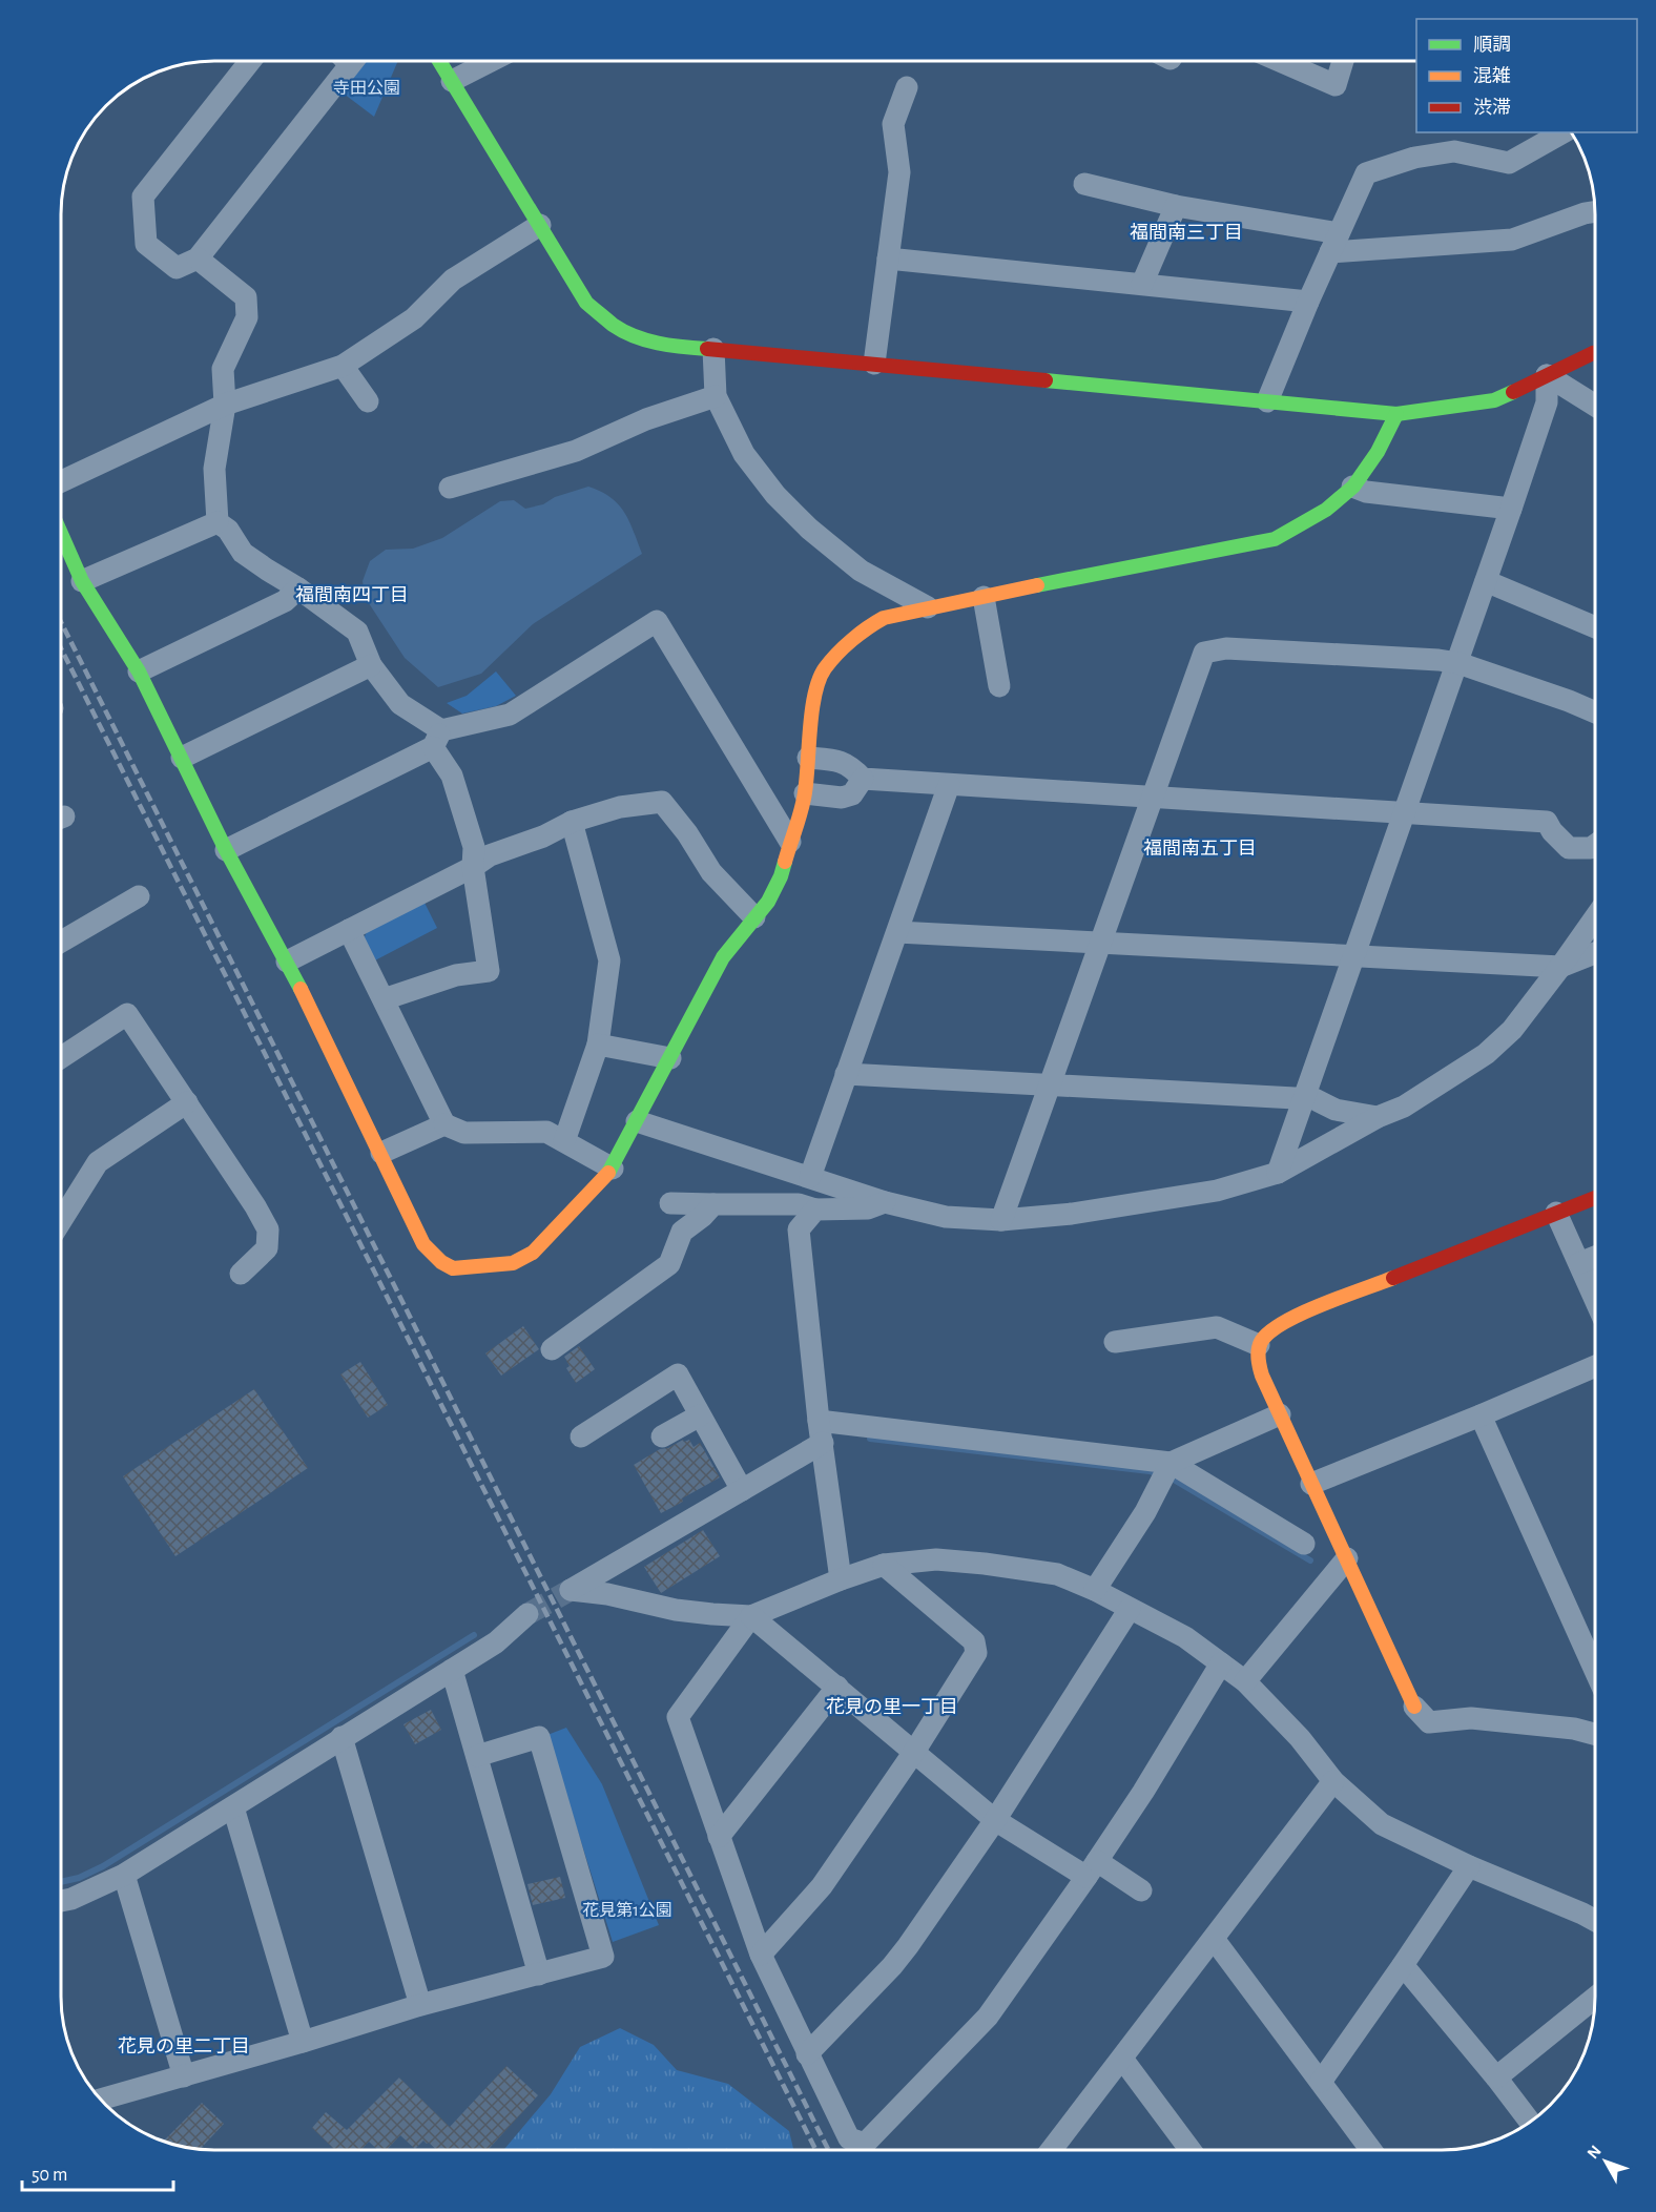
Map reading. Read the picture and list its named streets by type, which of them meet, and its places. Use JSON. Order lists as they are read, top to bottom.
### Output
{
  "districts": [
    "福間南三丁目",
    "福間南四丁目",
    "福間南五丁目",
    "花見の里一丁目",
    "花見の里二丁目"
  ],
  "parks": ["寺田公園", "花見第1公園"],
  "legend": ["順調", "混雑", "渋滞"],
  "scale_bar": "50 m",
  "north": "top left"
}
